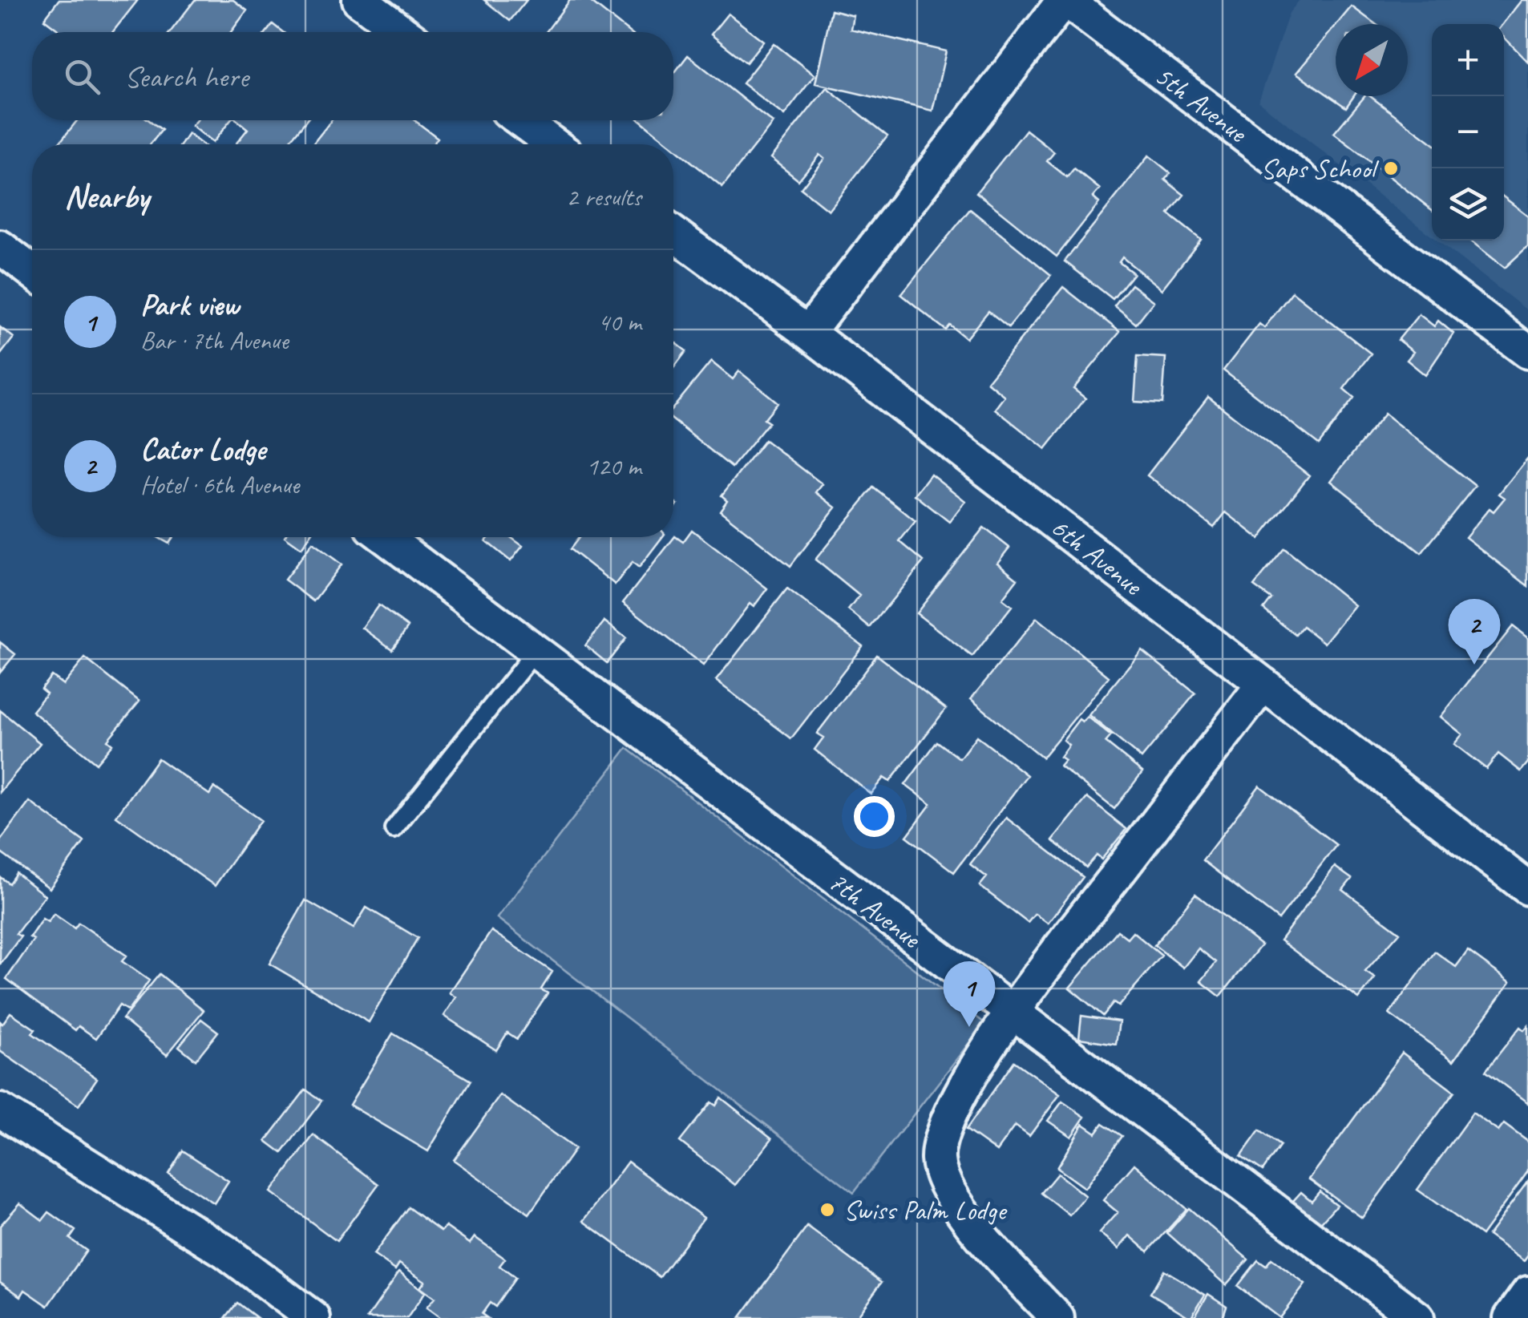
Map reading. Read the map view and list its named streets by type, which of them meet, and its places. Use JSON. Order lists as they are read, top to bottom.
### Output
{
  "streets": {
    "street": ["5th Avenue", "6th Avenue", "7th Avenue"]
  },
  "places": ["Saps School", "Swiss Palm Lodge"],
  "north": "bottom left",
  "page": {
    "map_buttons": ["+", "−"],
    "search": "Search here",
    "heading": ["Nearby", "2 results"],
    "list": [
      {
        "mark": "1",
        "name": "Park view",
        "note": "Bar · 7th Avenue",
        "value": "40 m"
      },
      {
        "mark": "2",
        "name": "Cator Lodge",
        "note": "Hotel · 6th Avenue",
        "value": "120 m"
      }
    ],
    "pins": ["2", "1"]
  }
}
